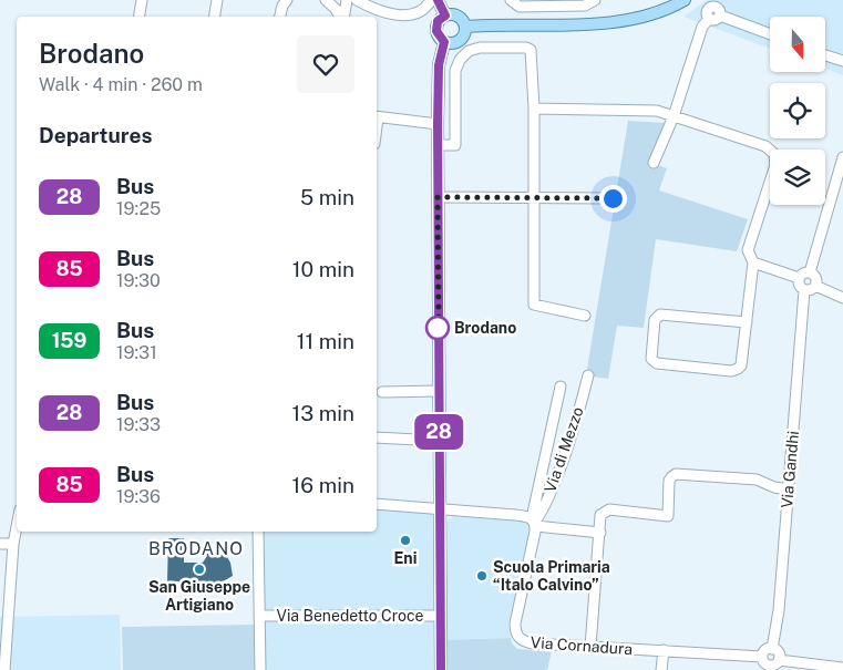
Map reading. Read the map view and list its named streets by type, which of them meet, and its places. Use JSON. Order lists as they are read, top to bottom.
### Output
{
  "streets": {
    "street": [
      "Via di Mezzo",
      "Via Gandhi",
      "Via Benedetto Croce",
      "Via Cornadura"
    ]
  },
  "crossings": [
    ["Via di Mezzo", "Via Cornadura"],
    ["Via Gandhi", "Via Cornadura"]
  ],
  "districts": ["BRODANO"],
  "places": [
    "Brodano",
    "Eni",
    "San Giuseppe Artigiano",
    "Scuola Primaria “Italo Calvino”"
  ],
  "lines": ["bus line 28"],
  "north": "bottom",
  "page": {
    "on_map": "28",
    "heading": [
      ["Brodano", "Walk · 4 min · 260 m"],
      "Departures"
    ],
    "list": [
      {
        "mark": "28",
        "name": "Bus",
        "note": "19:25",
        "value": "5 min"
      },
      {
        "mark": "85",
        "name": "Bus",
        "note": "19:30",
        "value": "10 min"
      },
      {
        "mark": "159",
        "name": "Bus",
        "note": "19:31",
        "value": "11 min"
      },
      {
        "mark": "28",
        "name": "Bus",
        "note": "19:33",
        "value": "13 min"
      },
      {
        "mark": "85",
        "name": "Bus",
        "note": "19:36",
        "value": "16 min"
      }
    ]
  }
}
